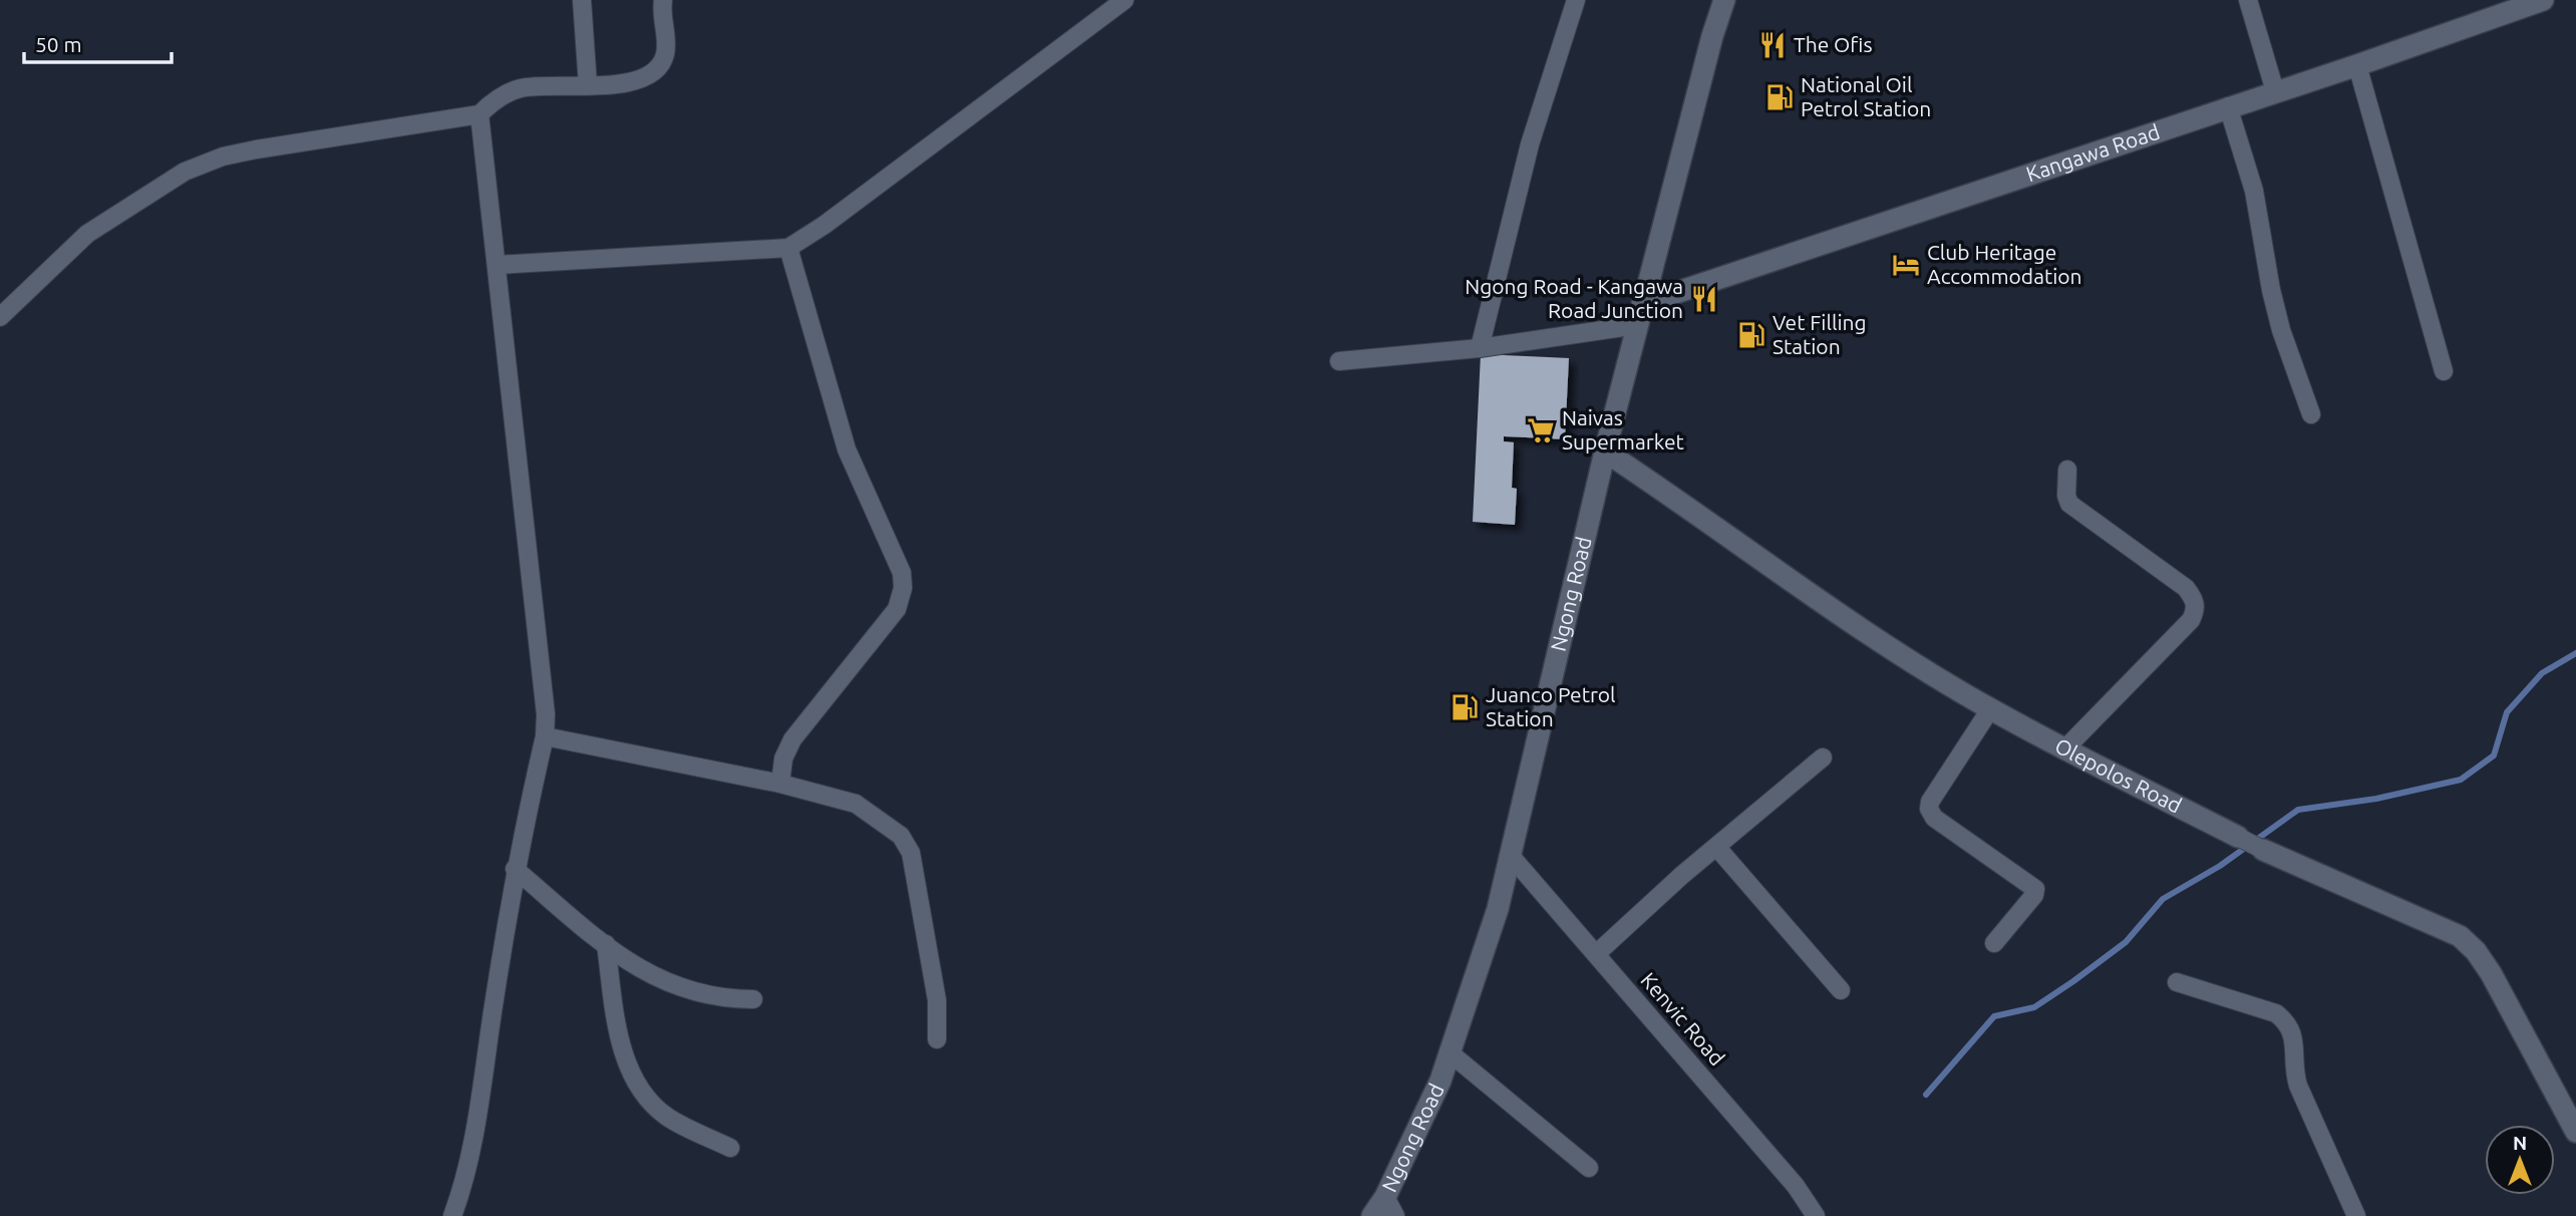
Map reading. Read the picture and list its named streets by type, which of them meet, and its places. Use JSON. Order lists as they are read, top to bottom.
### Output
{
  "streets": {
    "street": [
      "Kangawa Road",
      "Ngong Road",
      "Olepolos Road",
      "Kenvic Road"
    ]
  },
  "crossings": [
    ["Kangawa Road", "Ngong Road"],
    ["Ngong Road", "Olepolos Road"],
    ["Ngong Road", "Kenvic Road"]
  ],
  "places": {
    "restaurant": ["The Ofis", "Ngong Road - Kangawa Road Junction"],
    "fuel station": ["National Oil Petrol Station", "Vet Filling Station", "Juanco Petrol Station"],
    "hotel": ["Club Heritage Accommodation"],
    "supermarket": ["Naivas Supermarket"]
  },
  "scale_bar": "50 m",
  "north": "top"
}
